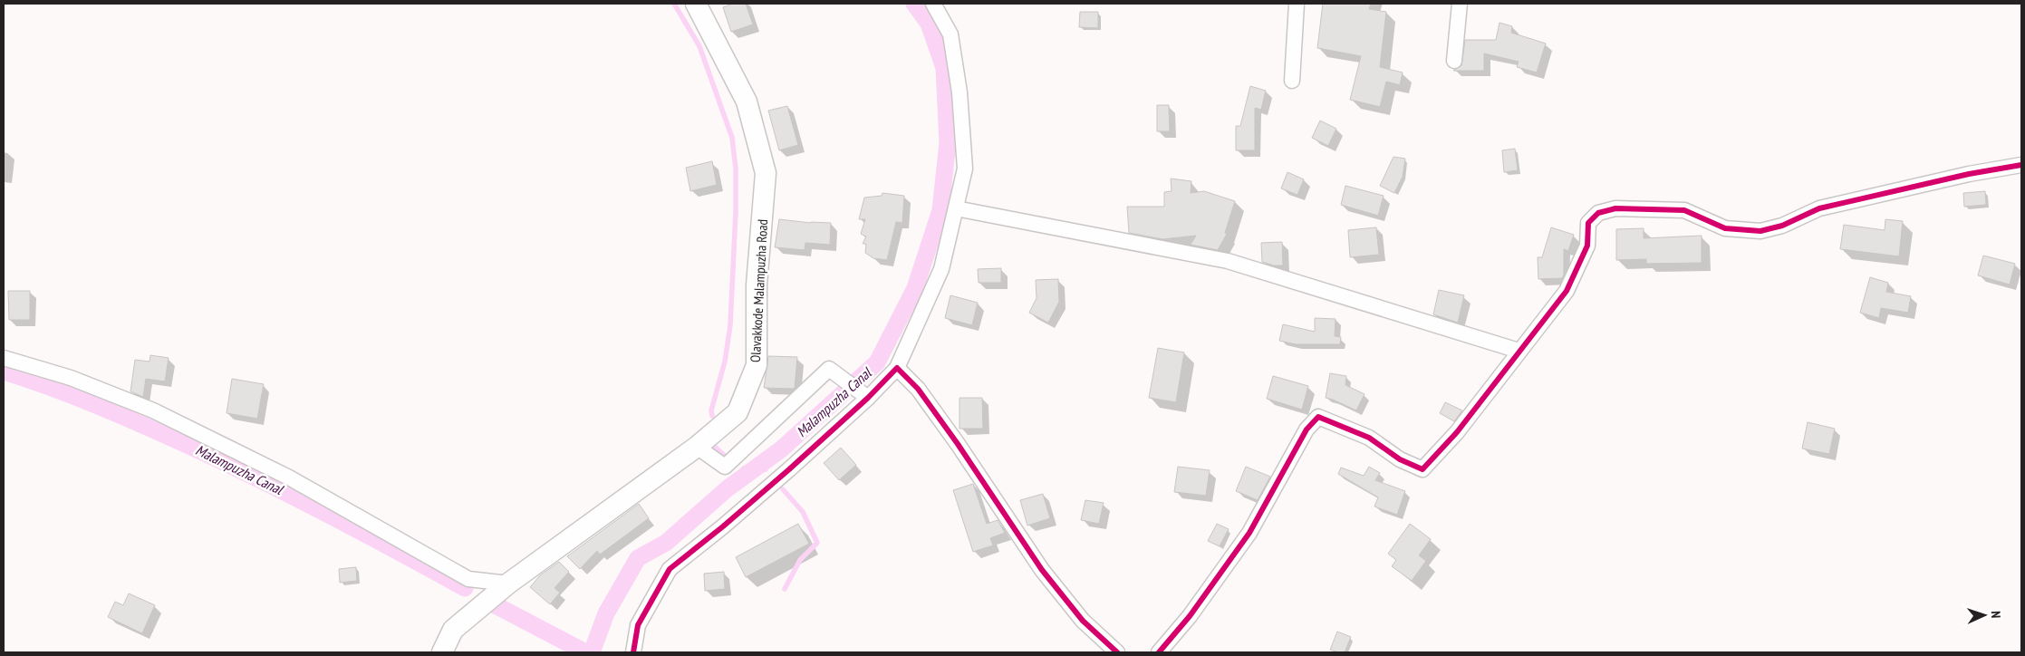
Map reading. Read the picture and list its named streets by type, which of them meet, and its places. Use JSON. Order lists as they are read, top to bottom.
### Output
{
  "streets": {
    "main road": ["Olavakkode Malampuzha Road"]
  },
  "water": ["Malampuzha Canal"],
  "north": "right"
}
